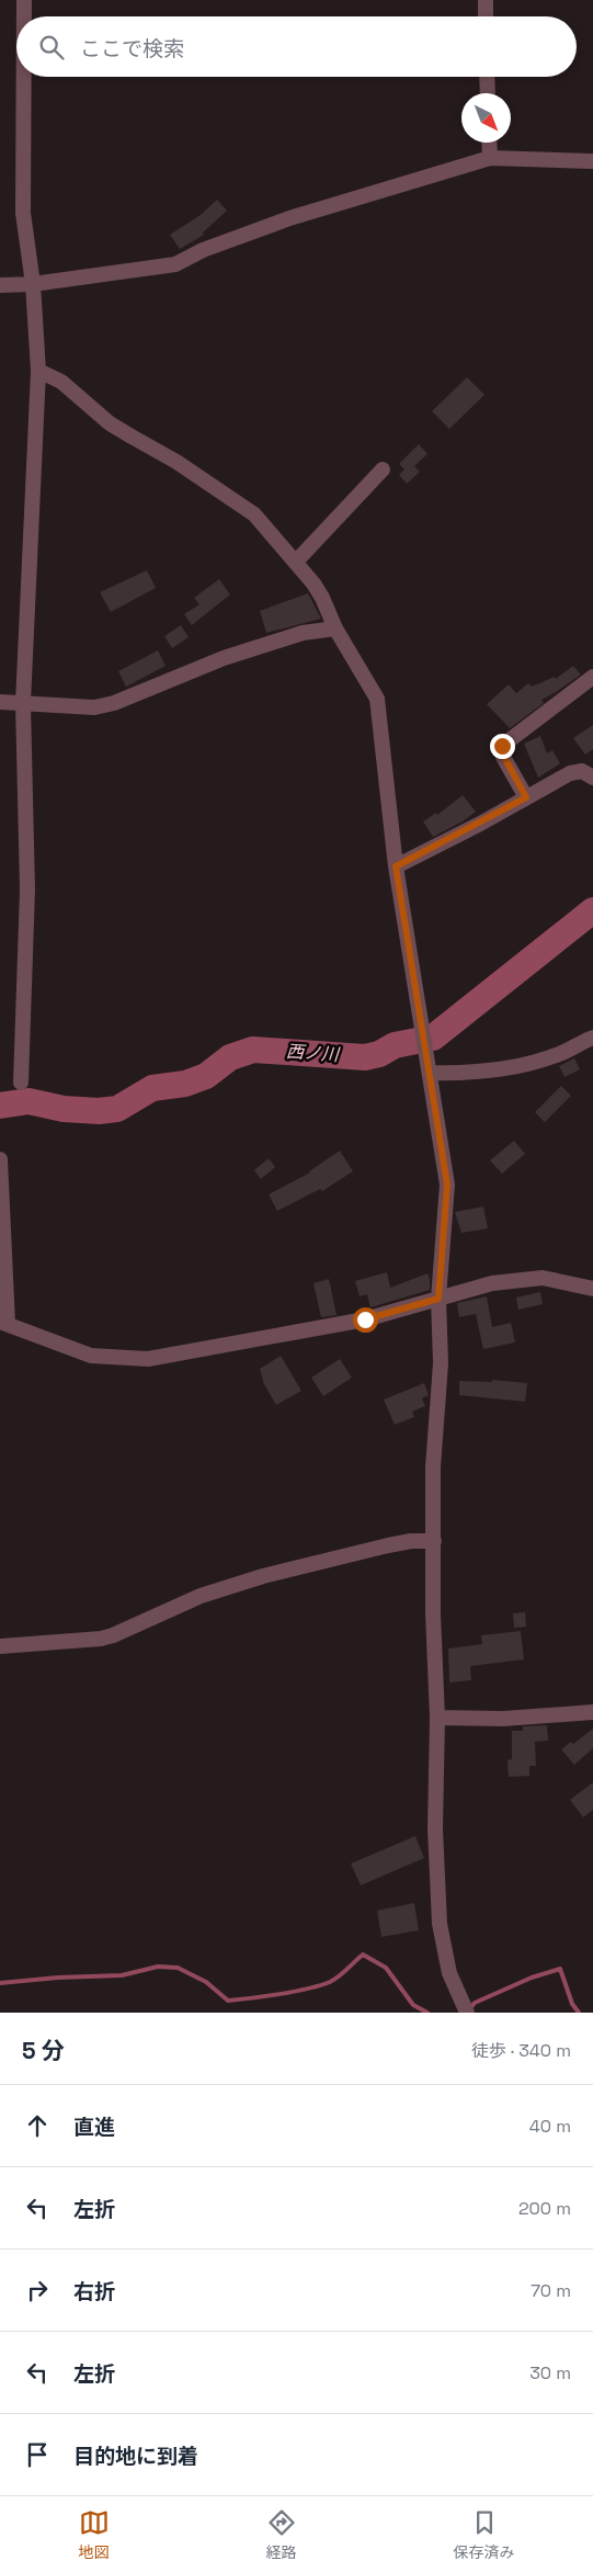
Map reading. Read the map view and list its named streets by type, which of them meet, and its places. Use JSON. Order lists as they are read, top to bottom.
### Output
{
  "water": ["西ノ川"],
  "north": "bottom right",
  "page": {
    "search": "ここで検索",
    "heading": ["5 分", "徒歩 · 340 m"],
    "list": [
      ["直進", "40 m"],
      ["左折", "200 m"],
      ["右折", "70 m"],
      ["左折", "30 m"],
      "目的地に到着"
    ],
    "nav": ["地図", "経路", "保存済み"]
  }
}
